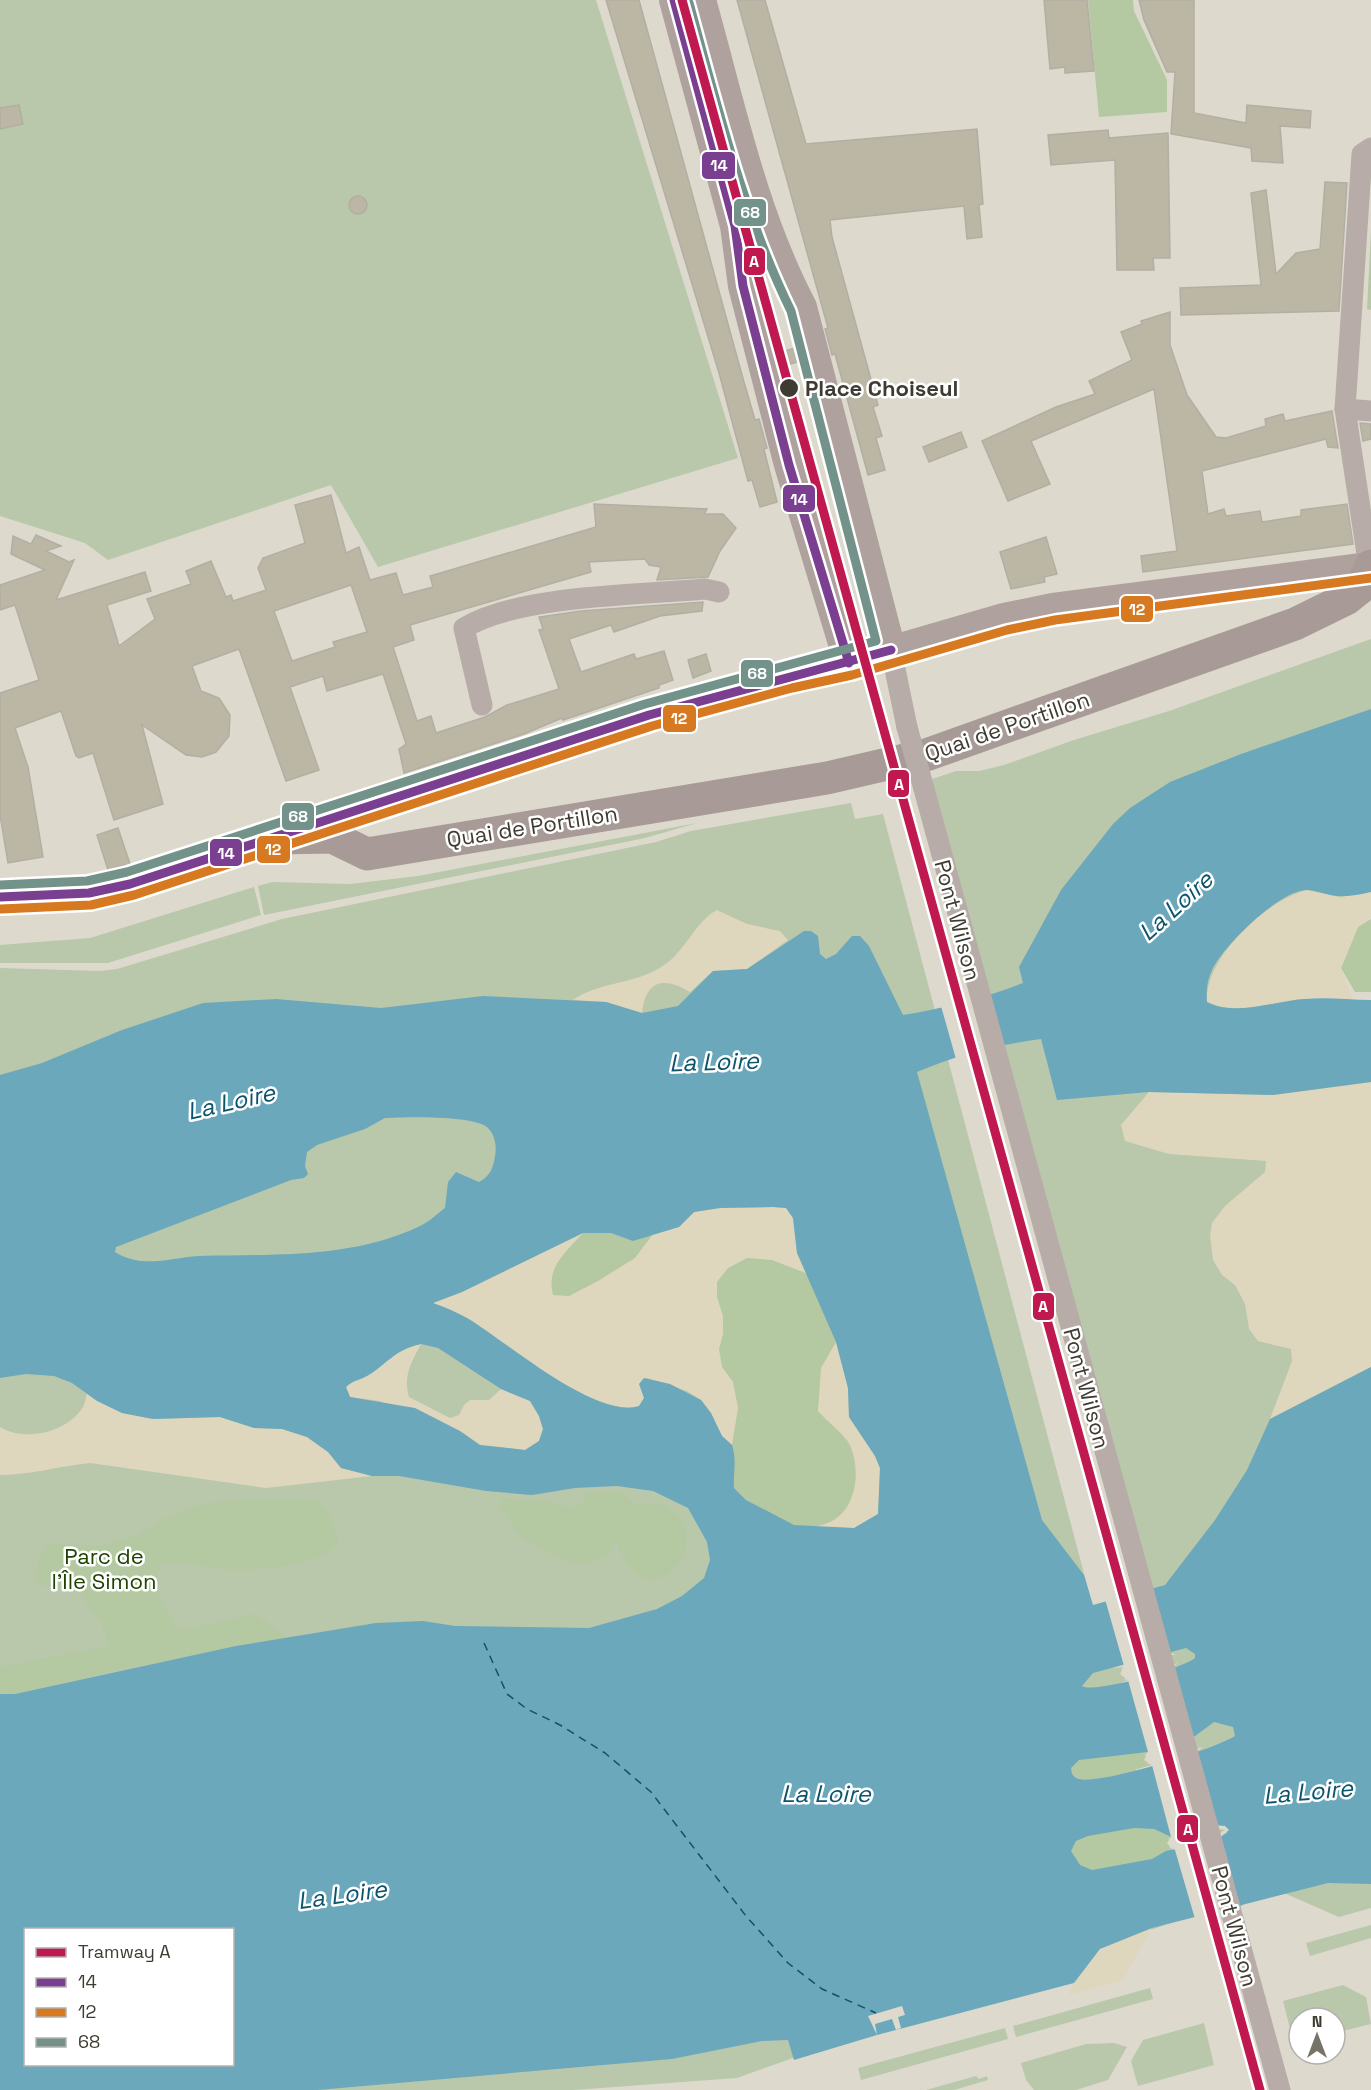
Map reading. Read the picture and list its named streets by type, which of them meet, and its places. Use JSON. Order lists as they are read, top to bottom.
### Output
{
  "streets": {
    "main road": ["Quai de Portillon"],
    "street": ["Pont Wilson"]
  },
  "crossings": [
    ["Quai de Portillon", "Pont Wilson"]
  ],
  "water": ["La Loire"],
  "parks": ["Parc de l'Île Simon"],
  "places": ["Place Choiseul"],
  "lines": [
    "tram line A",
    "transit line 14",
    "transit line 68",
    "transit line 12"
  ],
  "legend": [
    "Tramway A",
    "14",
    "12",
    "68"
  ],
  "north": "top"
}
